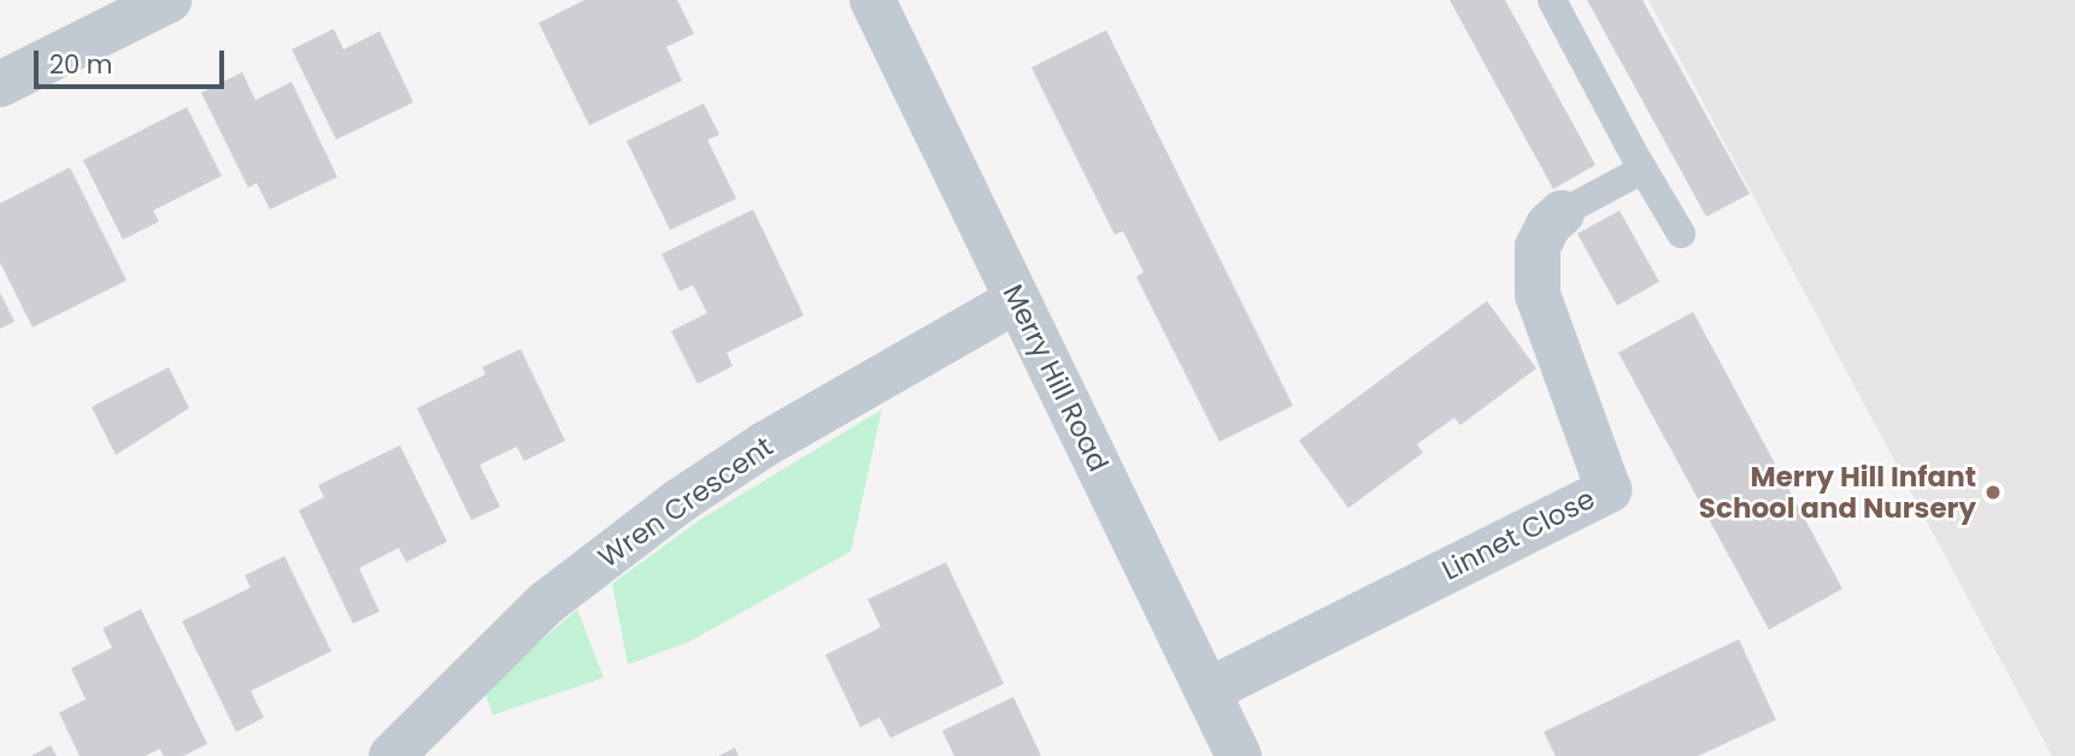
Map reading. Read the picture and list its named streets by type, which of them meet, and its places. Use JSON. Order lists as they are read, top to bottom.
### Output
{
  "streets": {
    "street": ["Merry Hill Road", "Wren Crescent", "Linnet Close"]
  },
  "crossings": [
    ["Merry Hill Road", "Wren Crescent"],
    ["Merry Hill Road", "Linnet Close"]
  ],
  "places": ["Merry Hill Infant School and Nursery"],
  "scale_bar": "20 m"
}
